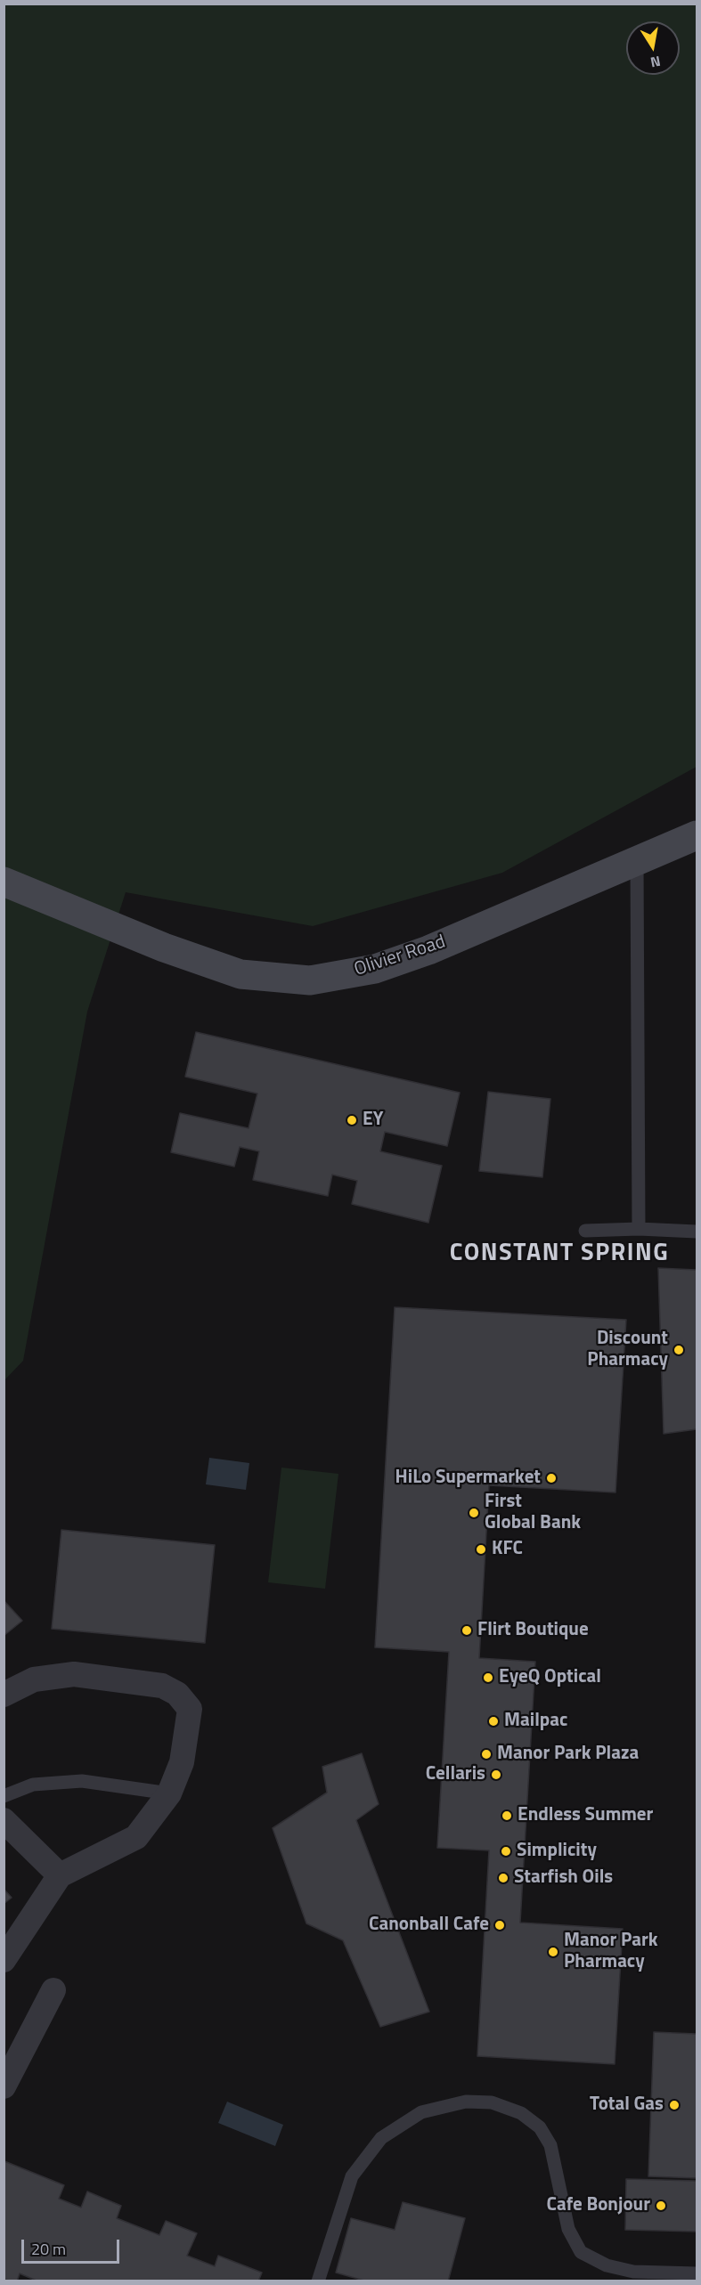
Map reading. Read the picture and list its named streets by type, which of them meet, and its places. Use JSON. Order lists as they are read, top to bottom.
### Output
{
  "streets": {
    "main road": ["Olivier Road"]
  },
  "districts": ["CONSTANT SPRING"],
  "places": [
    "EY",
    "Discount Pharmacy",
    "HiLo Supermarket",
    "First Global Bank",
    "KFC",
    "Flirt Boutique",
    "EyeQ Optical",
    "Mailpac",
    "Manor Park Plaza",
    "Cellaris",
    "Endless Summer",
    "Simplicity",
    "Starfish Oils",
    "Canonball Cafe",
    "Manor Park Pharmacy",
    "Total Gas",
    "Cafe Bonjour"
  ],
  "scale_bar": "20 m",
  "north": "bottom"
}
